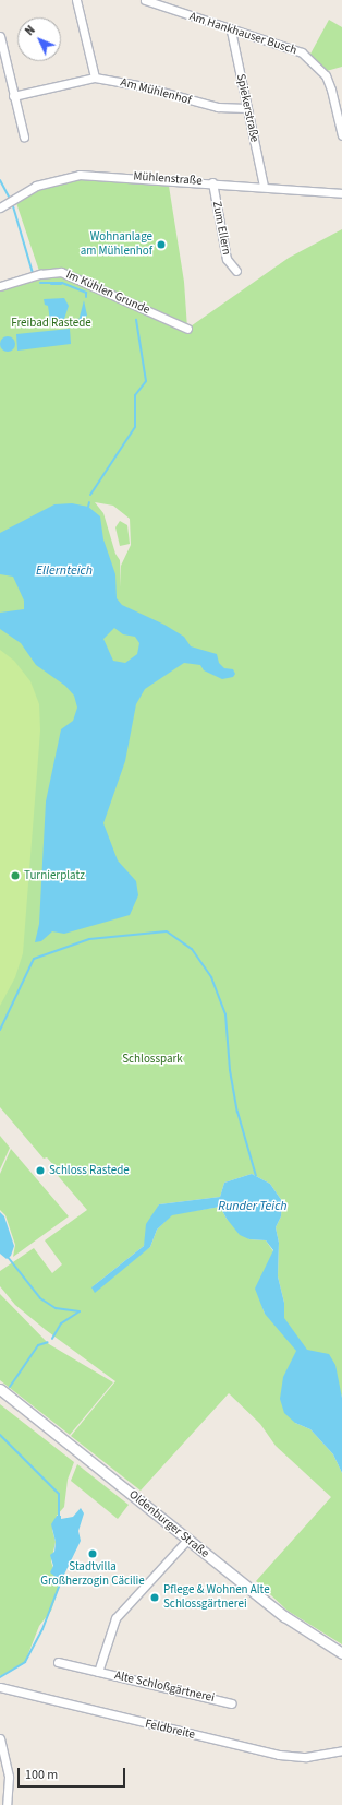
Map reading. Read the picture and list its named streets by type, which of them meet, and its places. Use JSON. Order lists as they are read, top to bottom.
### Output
{
  "streets": {
    "street": [
      "Am Hankhauser Busch",
      "Am Mühlenhof",
      "Spiekerstraße",
      "Mühlenstraße",
      "Zum Ellern",
      "Im Kühlen Grunde",
      "Oldenburger Straße",
      "Alte Schloßgärtnerei",
      "Feldbreite"
    ]
  },
  "crossings": [
    ["Am Hankhauser Busch", "Spiekerstraße"],
    ["Am Mühlenhof", "Spiekerstraße"],
    ["Spiekerstraße", "Mühlenstraße"],
    ["Mühlenstraße", "Zum Ellern"],
    ["Oldenburger Straße", "Alte Schloßgärtnerei"]
  ],
  "water": ["Ellernteich", "Runder Teich"],
  "parks": ["Freibad Rastede", "Schlosspark"],
  "places": [
    "Wohnanlage am Mühlenhof",
    "Turnierplatz",
    "Schloss Rastede",
    "Stadtvilla Großherzogin Cäcilie",
    "Pflege & Wohnen Alte Schlossgärtnerei"
  ],
  "scale_bar": "100 m",
  "north": "top left"
}
